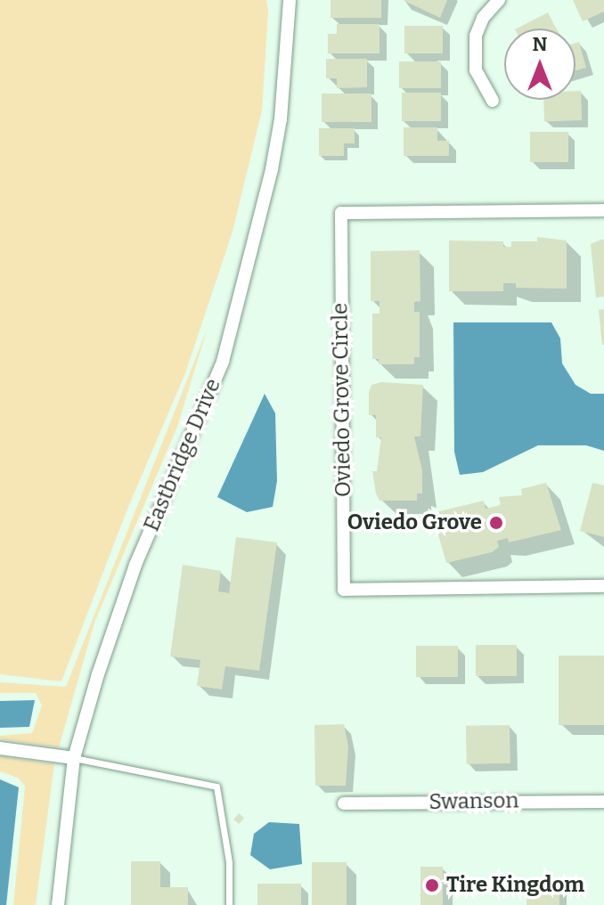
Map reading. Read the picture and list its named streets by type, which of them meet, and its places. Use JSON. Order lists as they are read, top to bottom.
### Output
{
  "streets": {
    "street": ["Oviedo Grove Circle", "Eastbridge Drive", "Swanson"]
  },
  "places": ["Oviedo Grove", "Tire Kingdom"],
  "north": "top"
}
